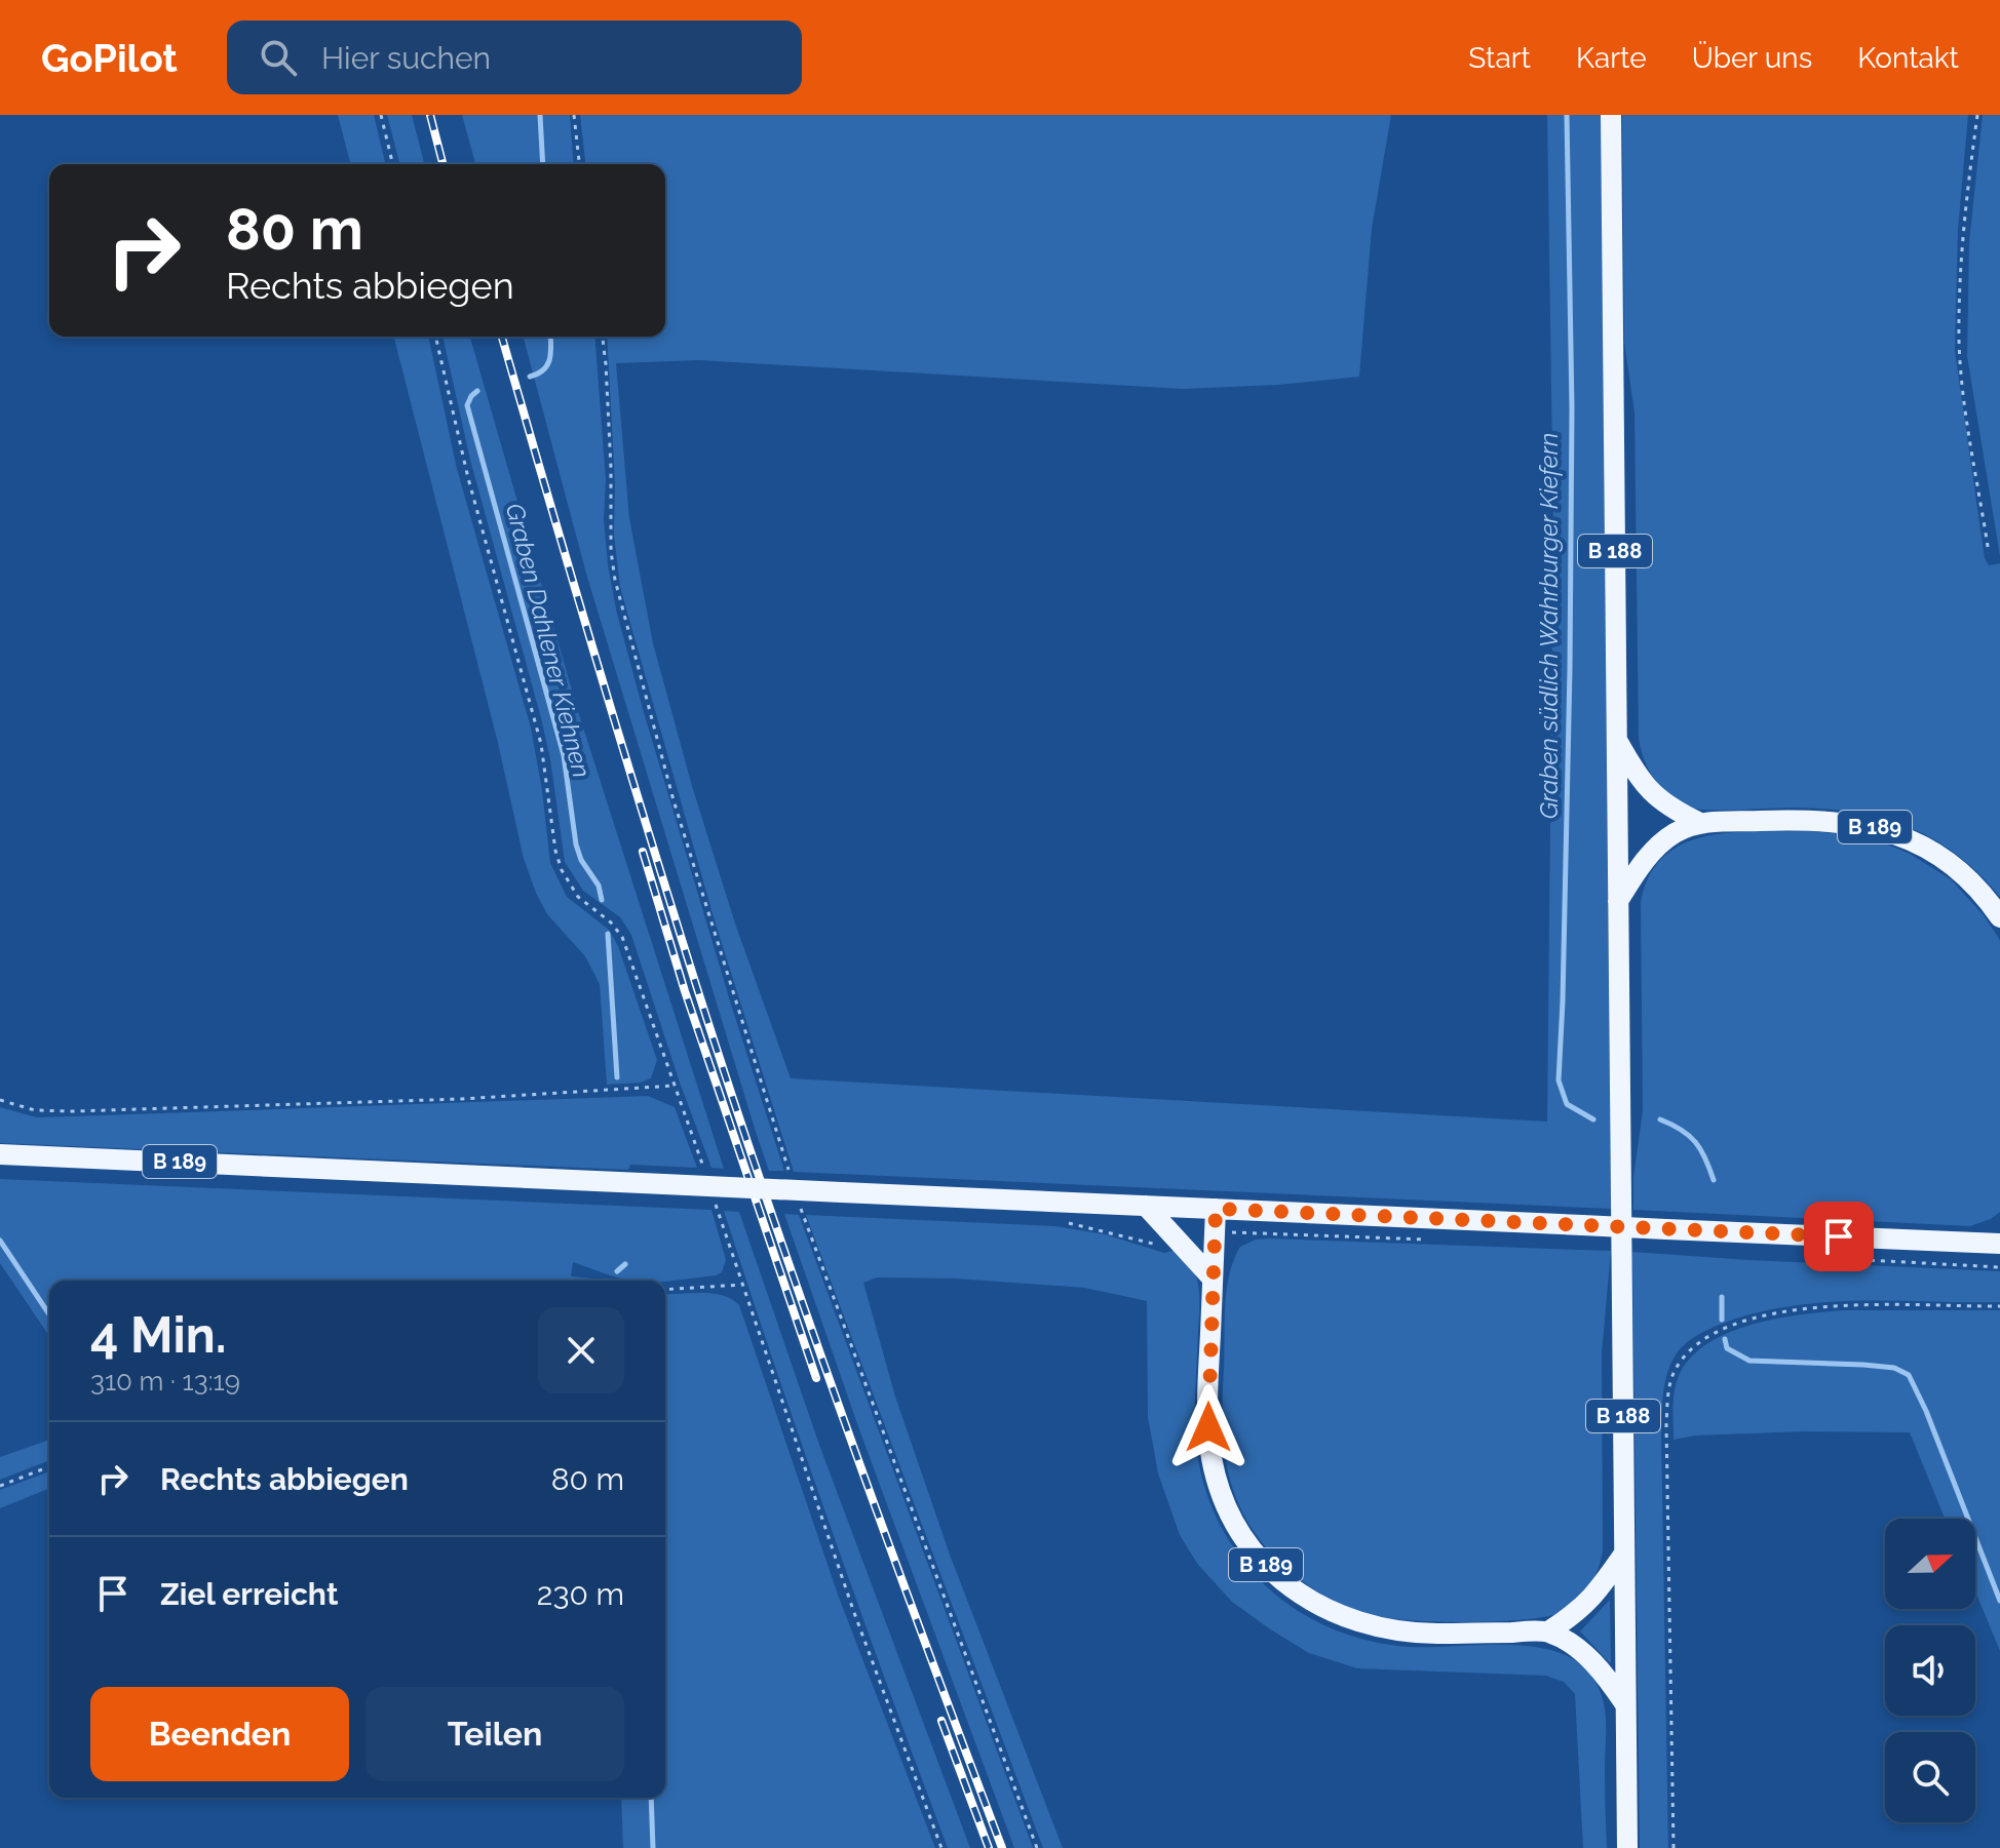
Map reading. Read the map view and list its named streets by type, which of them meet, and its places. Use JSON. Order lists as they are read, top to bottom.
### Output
{
  "streets": {
    "main road": ["B 188", "B 189"]
  },
  "crossings": [
    ["B 188", "B 189"]
  ],
  "water": ["Graben südlich Wahrburger Kiefern", "Graben Dahlener Kiehnen"],
  "north": "right",
  "page": {
    "header": "GoPilot",
    "search": "Hier suchen",
    "nav": [
      "Start",
      "Karte",
      "Über uns",
      "Kontakt"
    ],
    "turn": ["80 m", "Rechts abbiegen"],
    "heading": ["4 Min.", "310 m · 13:19"],
    "list": [
      {
        "name": "Rechts abbiegen",
        "value": "80 m"
      },
      {
        "name": "Ziel erreicht",
        "value": "230 m"
      }
    ],
    "buttons": ["Beenden", "Teilen"]
  }
}
